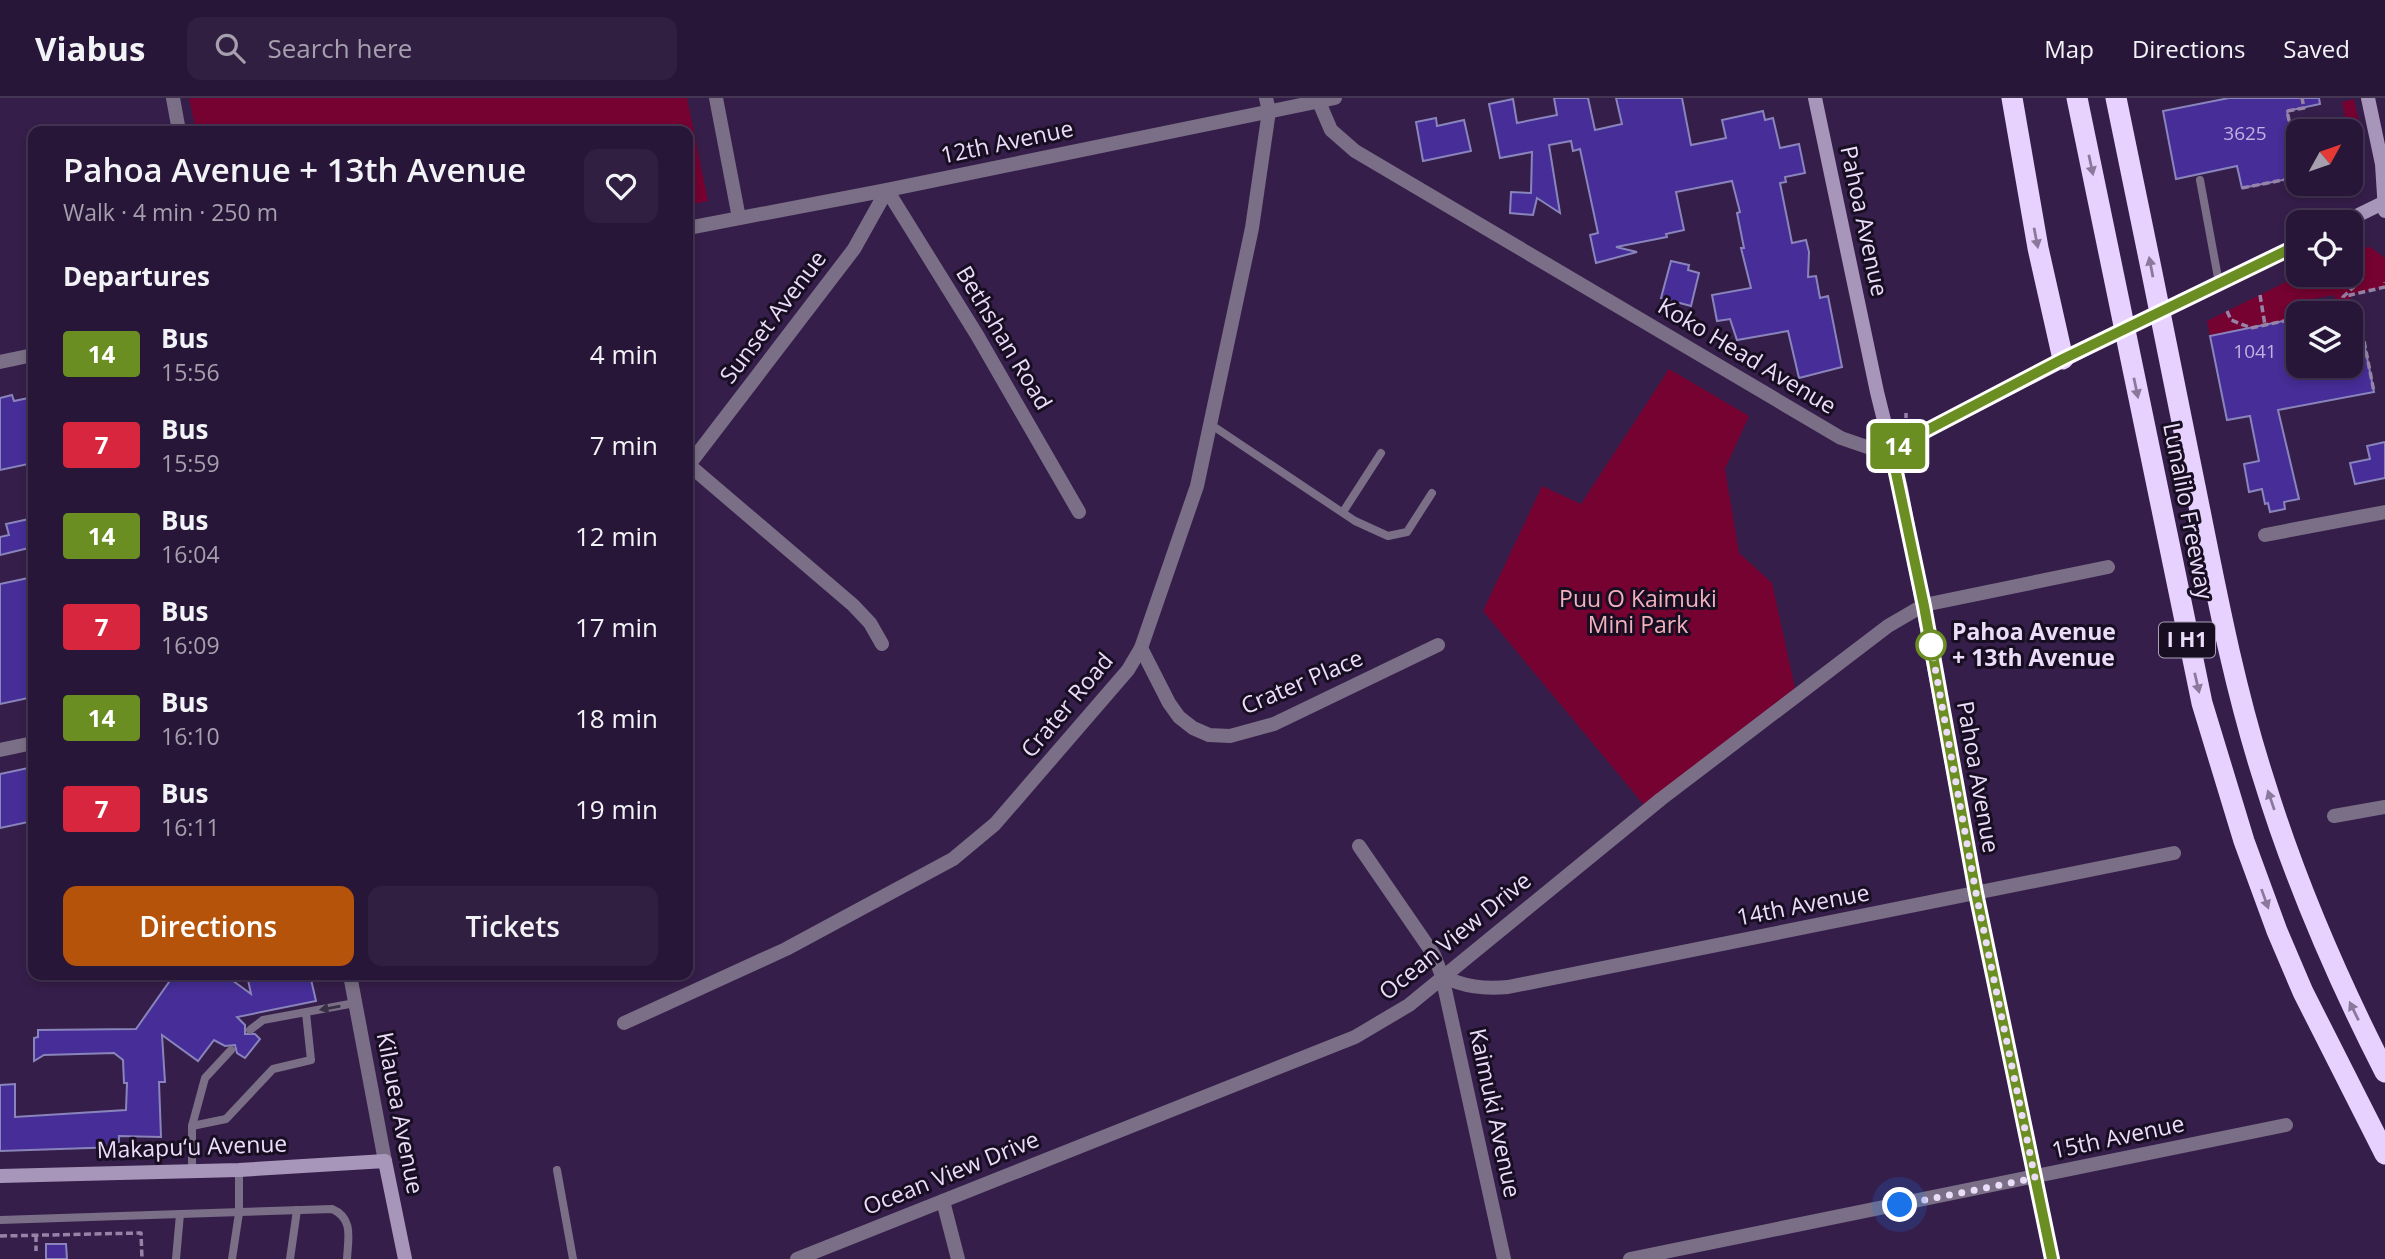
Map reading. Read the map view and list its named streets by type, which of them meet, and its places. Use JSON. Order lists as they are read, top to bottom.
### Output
{
  "streets": {
    "highway": ["Lunalilo Freeway", "I H1"],
    "street": [
      "12th Avenue",
      "Pahoa Avenue",
      "Sunset Avenue",
      "Bethshan Road",
      "Koko Head Avenue",
      "Crater Place",
      "Crater Road",
      "14th Avenue",
      "Ocean View Drive",
      "Kilauea Avenue",
      "Kaimuki Avenue",
      "15th Avenue",
      "Makapu‘u Avenue"
    ]
  },
  "crossings": [
    ["12th Avenue", "Sunset Avenue"],
    ["12th Avenue", "Bethshan Road"],
    ["12th Avenue", "Koko Head Avenue"],
    ["12th Avenue", "Crater Road"],
    ["Pahoa Avenue", "Koko Head Avenue"],
    ["Pahoa Avenue", "14th Avenue"],
    ["Pahoa Avenue", "Ocean View Drive"],
    ["Pahoa Avenue", "15th Avenue"],
    ["Sunset Avenue", "Bethshan Road"],
    ["Crater Place", "Crater Road"],
    ["14th Avenue", "Ocean View Drive"],
    ["14th Avenue", "Kaimuki Avenue"],
    ["Ocean View Drive", "Kaimuki Avenue"],
    ["Kilauea Avenue", "Makapu‘u Avenue"]
  ],
  "parks": ["Puu O Kaimuki Mini Park"],
  "places": ["Pahoa Avenue + 13th Avenue"],
  "lines": ["bus line 14"],
  "house_numbers": ["3625", "1041"],
  "north": "top right",
  "page": {
    "header": "Viabus",
    "search": "Search here",
    "nav": ["Map", "Directions", "Saved"],
    "on_map": "14",
    "heading": [
      ["Pahoa Avenue + 13th Avenue", "Walk · 4 min · 250 m"],
      "Departures"
    ],
    "list": [
      {
        "mark": "14",
        "name": "Bus",
        "note": "15:56",
        "value": "4 min"
      },
      {
        "mark": "7",
        "name": "Bus",
        "note": "15:59",
        "value": "7 min"
      },
      {
        "mark": "14",
        "name": "Bus",
        "note": "16:04",
        "value": "12 min"
      },
      {
        "mark": "7",
        "name": "Bus",
        "note": "16:09",
        "value": "17 min"
      },
      {
        "mark": "14",
        "name": "Bus",
        "note": "16:10",
        "value": "18 min"
      },
      {
        "mark": "7",
        "name": "Bus",
        "note": "16:11",
        "value": "19 min"
      }
    ],
    "buttons": ["Directions", "Tickets"]
  }
}
